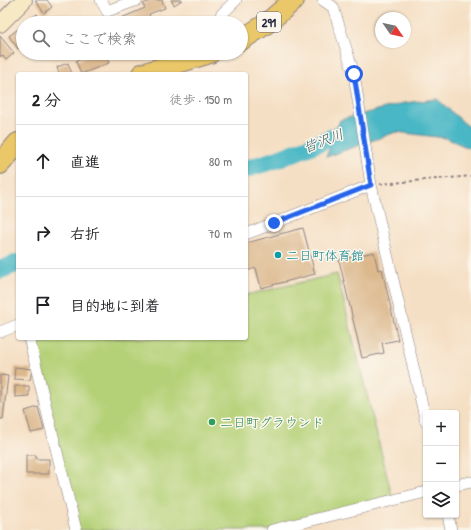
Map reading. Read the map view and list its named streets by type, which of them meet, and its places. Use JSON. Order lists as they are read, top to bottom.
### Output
{
  "streets": {
    "highway": ["291"]
  },
  "water": ["皆沢川"],
  "places": ["二日町体育館", "二日町グラウンド"],
  "north": "bottom right",
  "page": {
    "search": "ここで検索",
    "heading": ["2 分", "徒歩 · 150 m"],
    "list": [
      ["直進", "80 m"],
      ["右折", "70 m"],
      "目的地に到着"
    ],
    "map_buttons": ["+", "−"]
  }
}
